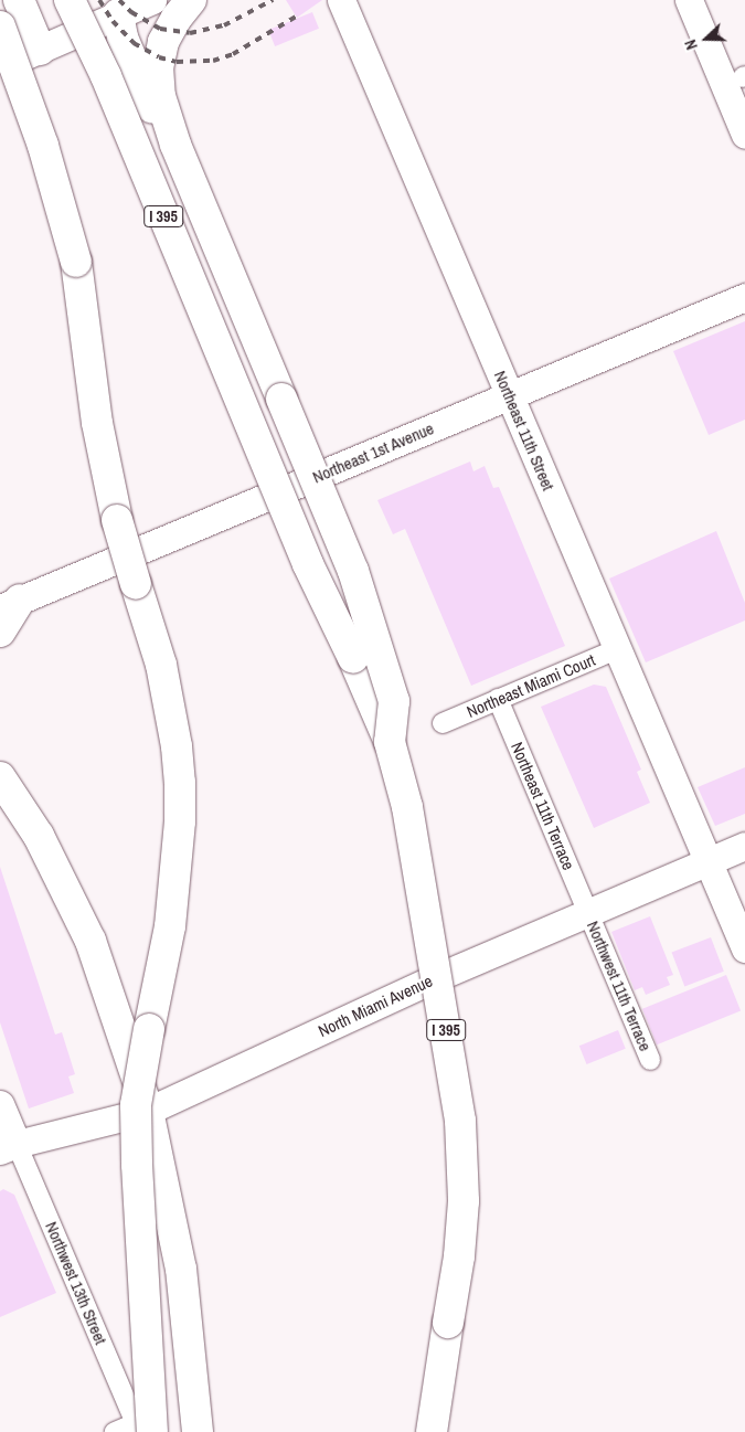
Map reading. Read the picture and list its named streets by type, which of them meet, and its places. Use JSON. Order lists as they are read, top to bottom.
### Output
{
  "streets": {
    "main road": [
      "I 395",
      "Northeast 11th Street",
      "Northeast 1st Avenue",
      "North Miami Avenue"
    ],
    "street": [
      "Northeast Miami Court",
      "Northeast 11th Terrace",
      "Northwest 11th Terrace",
      "Northwest 13th Street"
    ]
  },
  "crossings": [
    ["Northeast 11th Street", "Northeast 1st Avenue"],
    ["Northeast 11th Street", "Northeast Miami Court"],
    ["Northeast 11th Street", "North Miami Avenue"],
    ["Northeast Miami Court", "Northeast 11th Terrace"],
    ["Northeast 11th Terrace", "Northwest 11th Terrace"],
    ["Northeast 11th Terrace", "North Miami Avenue"],
    ["Northwest 11th Terrace", "North Miami Avenue"],
    ["North Miami Avenue", "Northwest 13th Street"]
  ],
  "north": "left"
}
